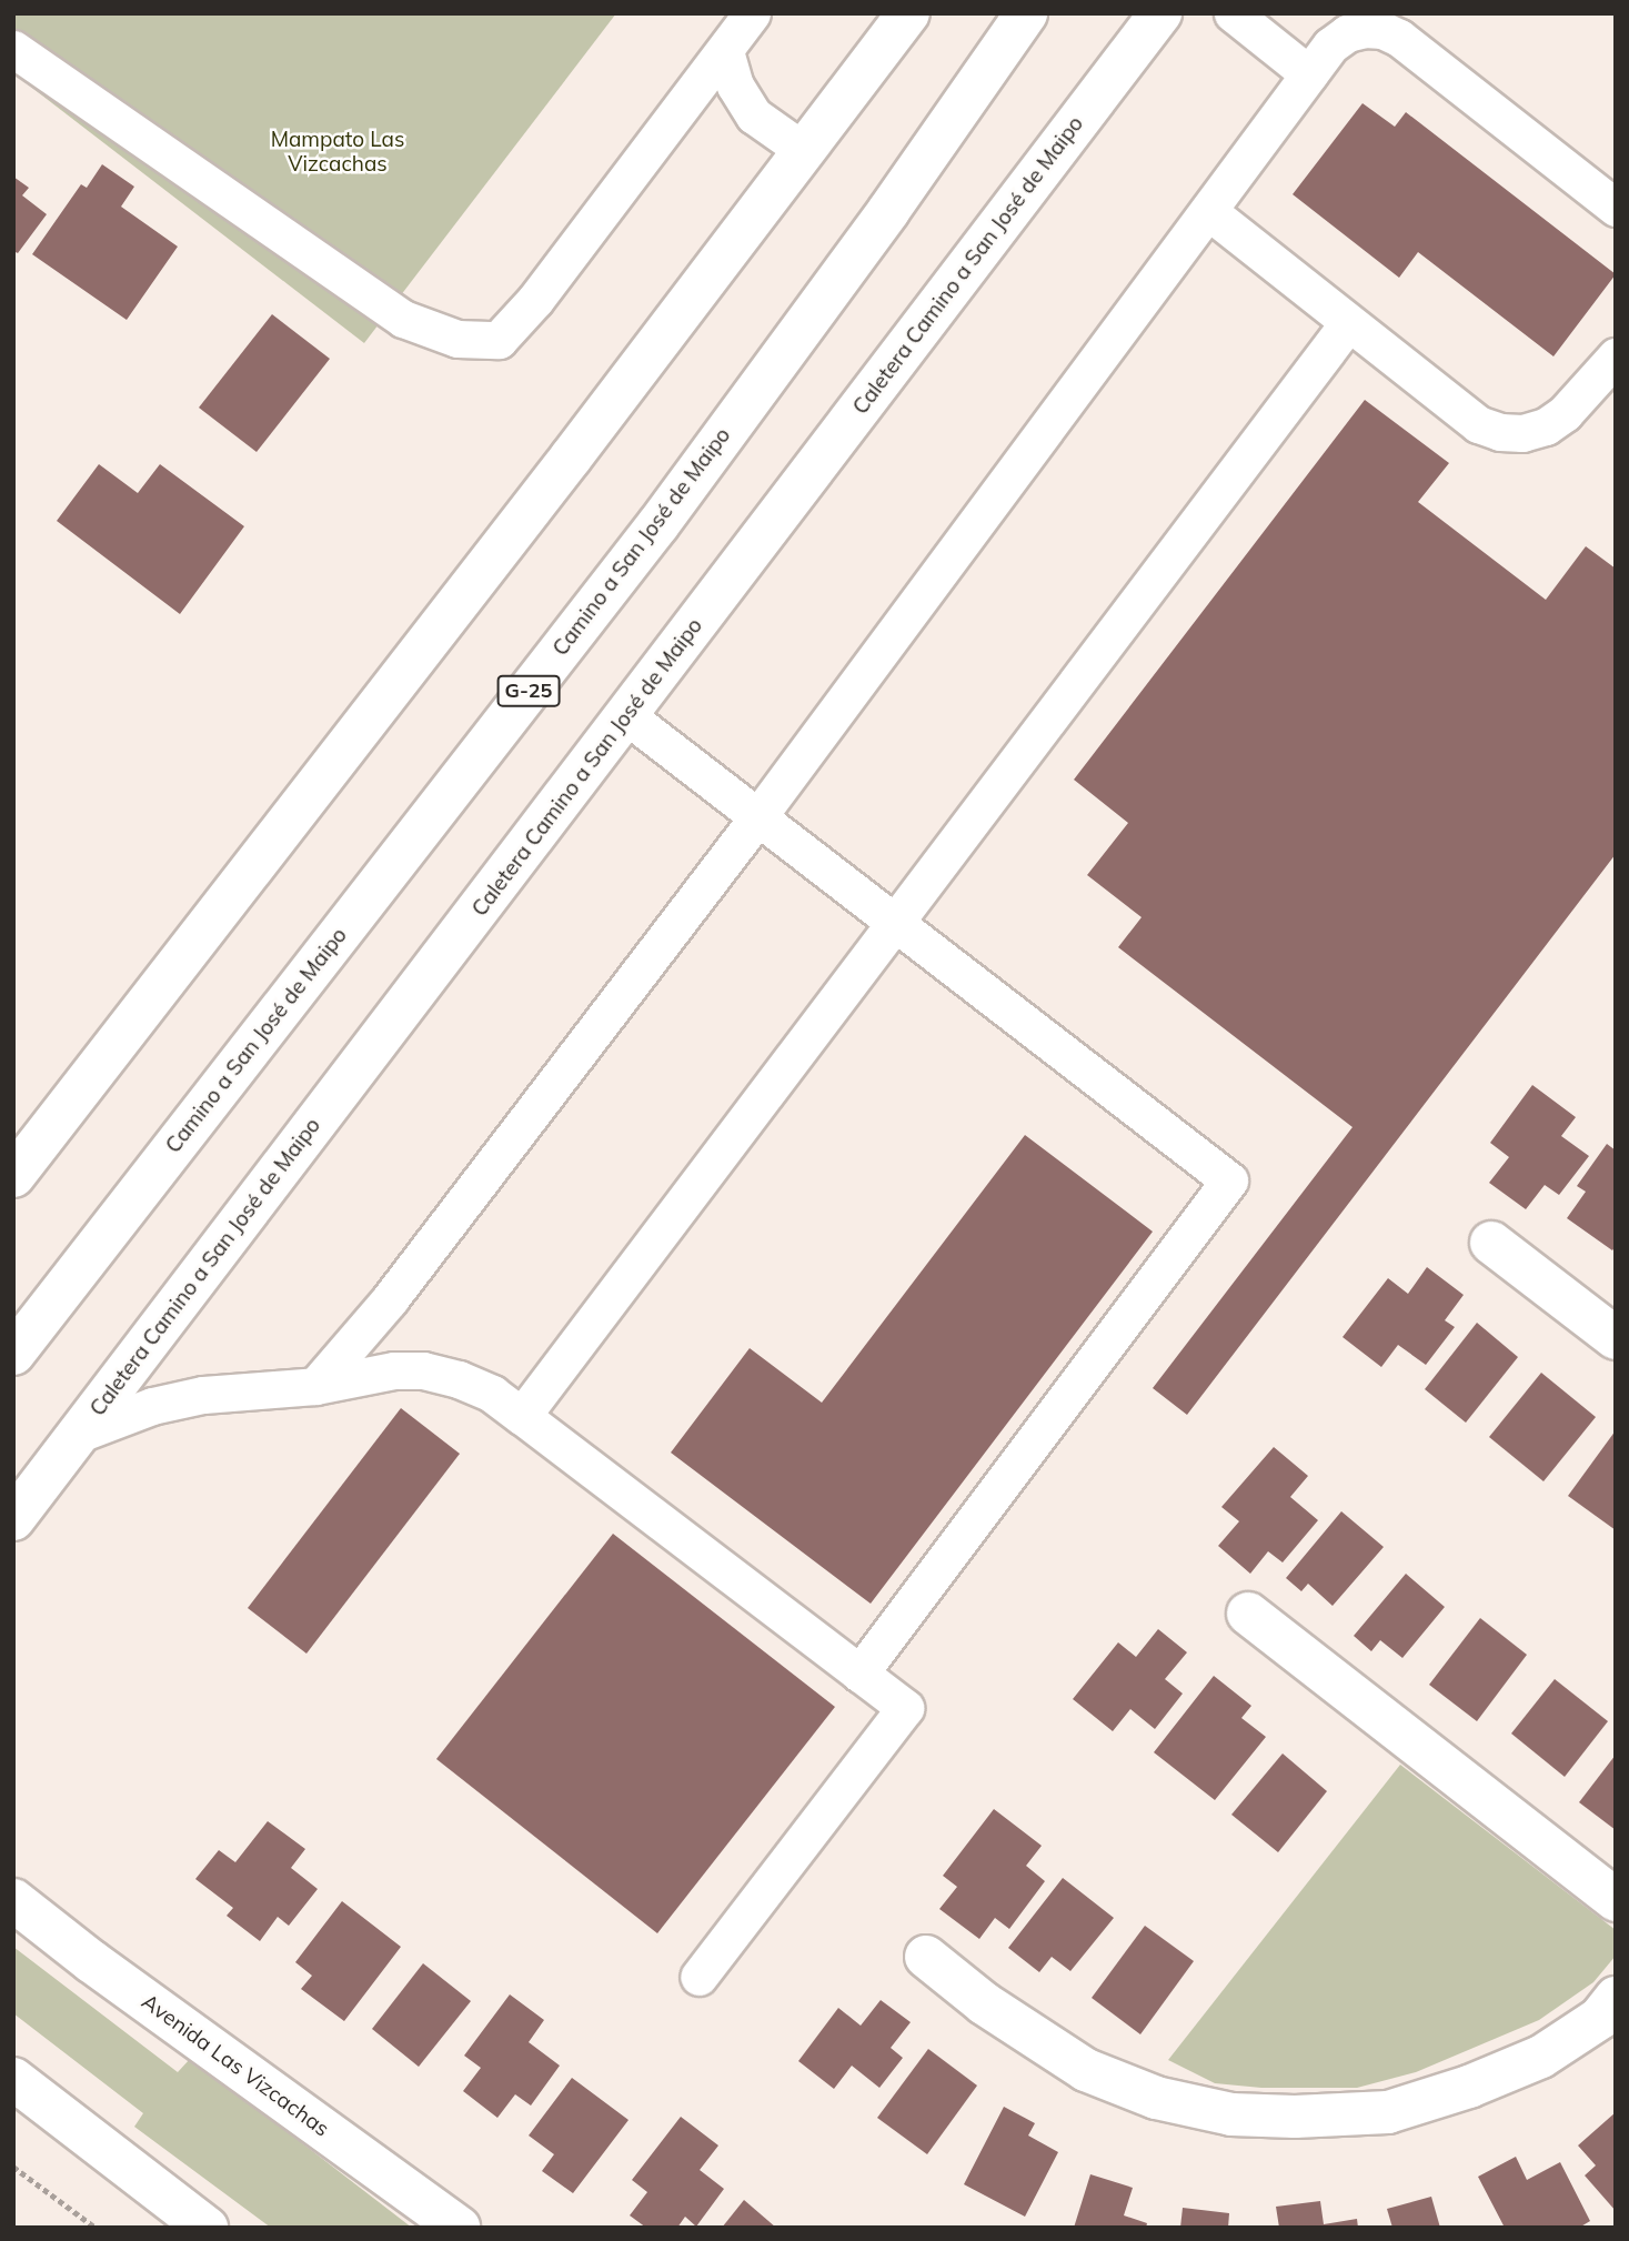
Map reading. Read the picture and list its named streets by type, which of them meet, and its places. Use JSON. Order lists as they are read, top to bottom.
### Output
{
  "streets": {
    "street": [
      "Caletera Camino a San José de Maipo",
      "Camino a San José de Maipo",
      "G-25",
      "Avenida Las Vizcachas"
    ]
  },
  "parks": ["Mampato Las Vizcachas"]
}
